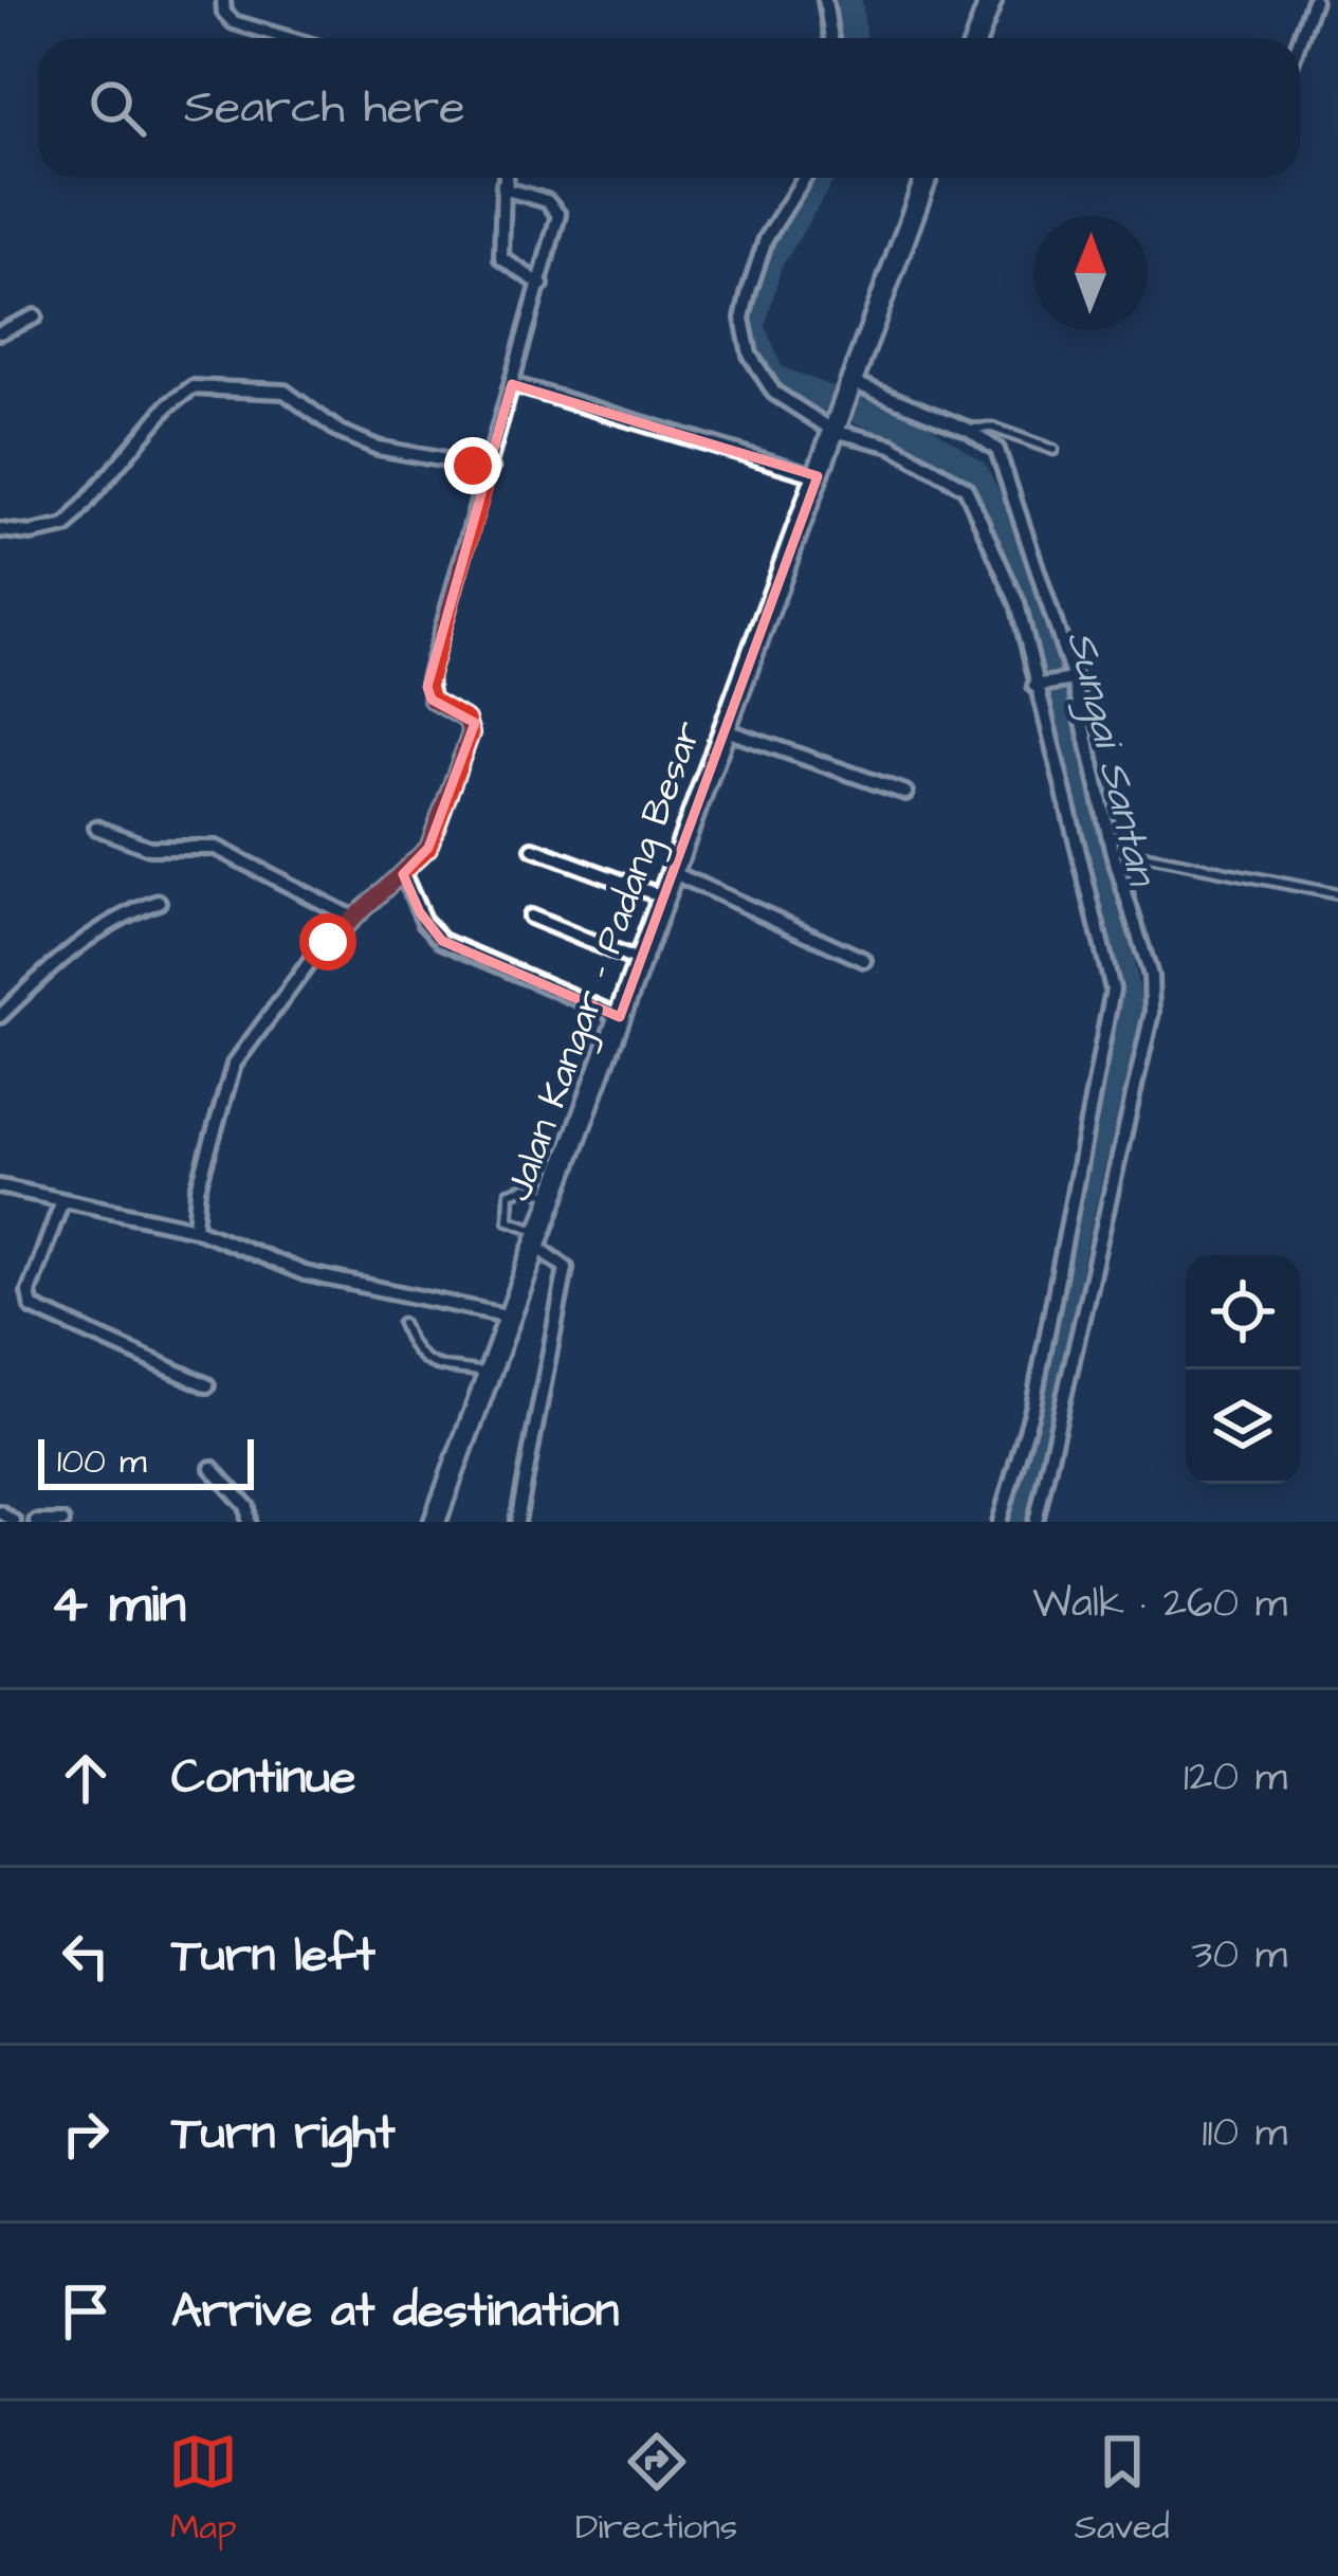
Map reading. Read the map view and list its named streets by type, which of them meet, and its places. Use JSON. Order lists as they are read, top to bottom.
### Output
{
  "streets": {
    "highway": ["Jalan Kangar – Padang Besar"]
  },
  "water": ["Sungai Santan"],
  "scale_bar": "100 m",
  "north": "top",
  "page": {
    "search": "Search here",
    "scale": "100 m",
    "heading": ["4 min", "Walk · 260 m"],
    "list": [
      ["Continue", "120 m"],
      ["Turn left", "30 m"],
      ["Turn right", "110 m"],
      "Arrive at destination"
    ],
    "nav": ["Map", "Directions", "Saved"]
  }
}
